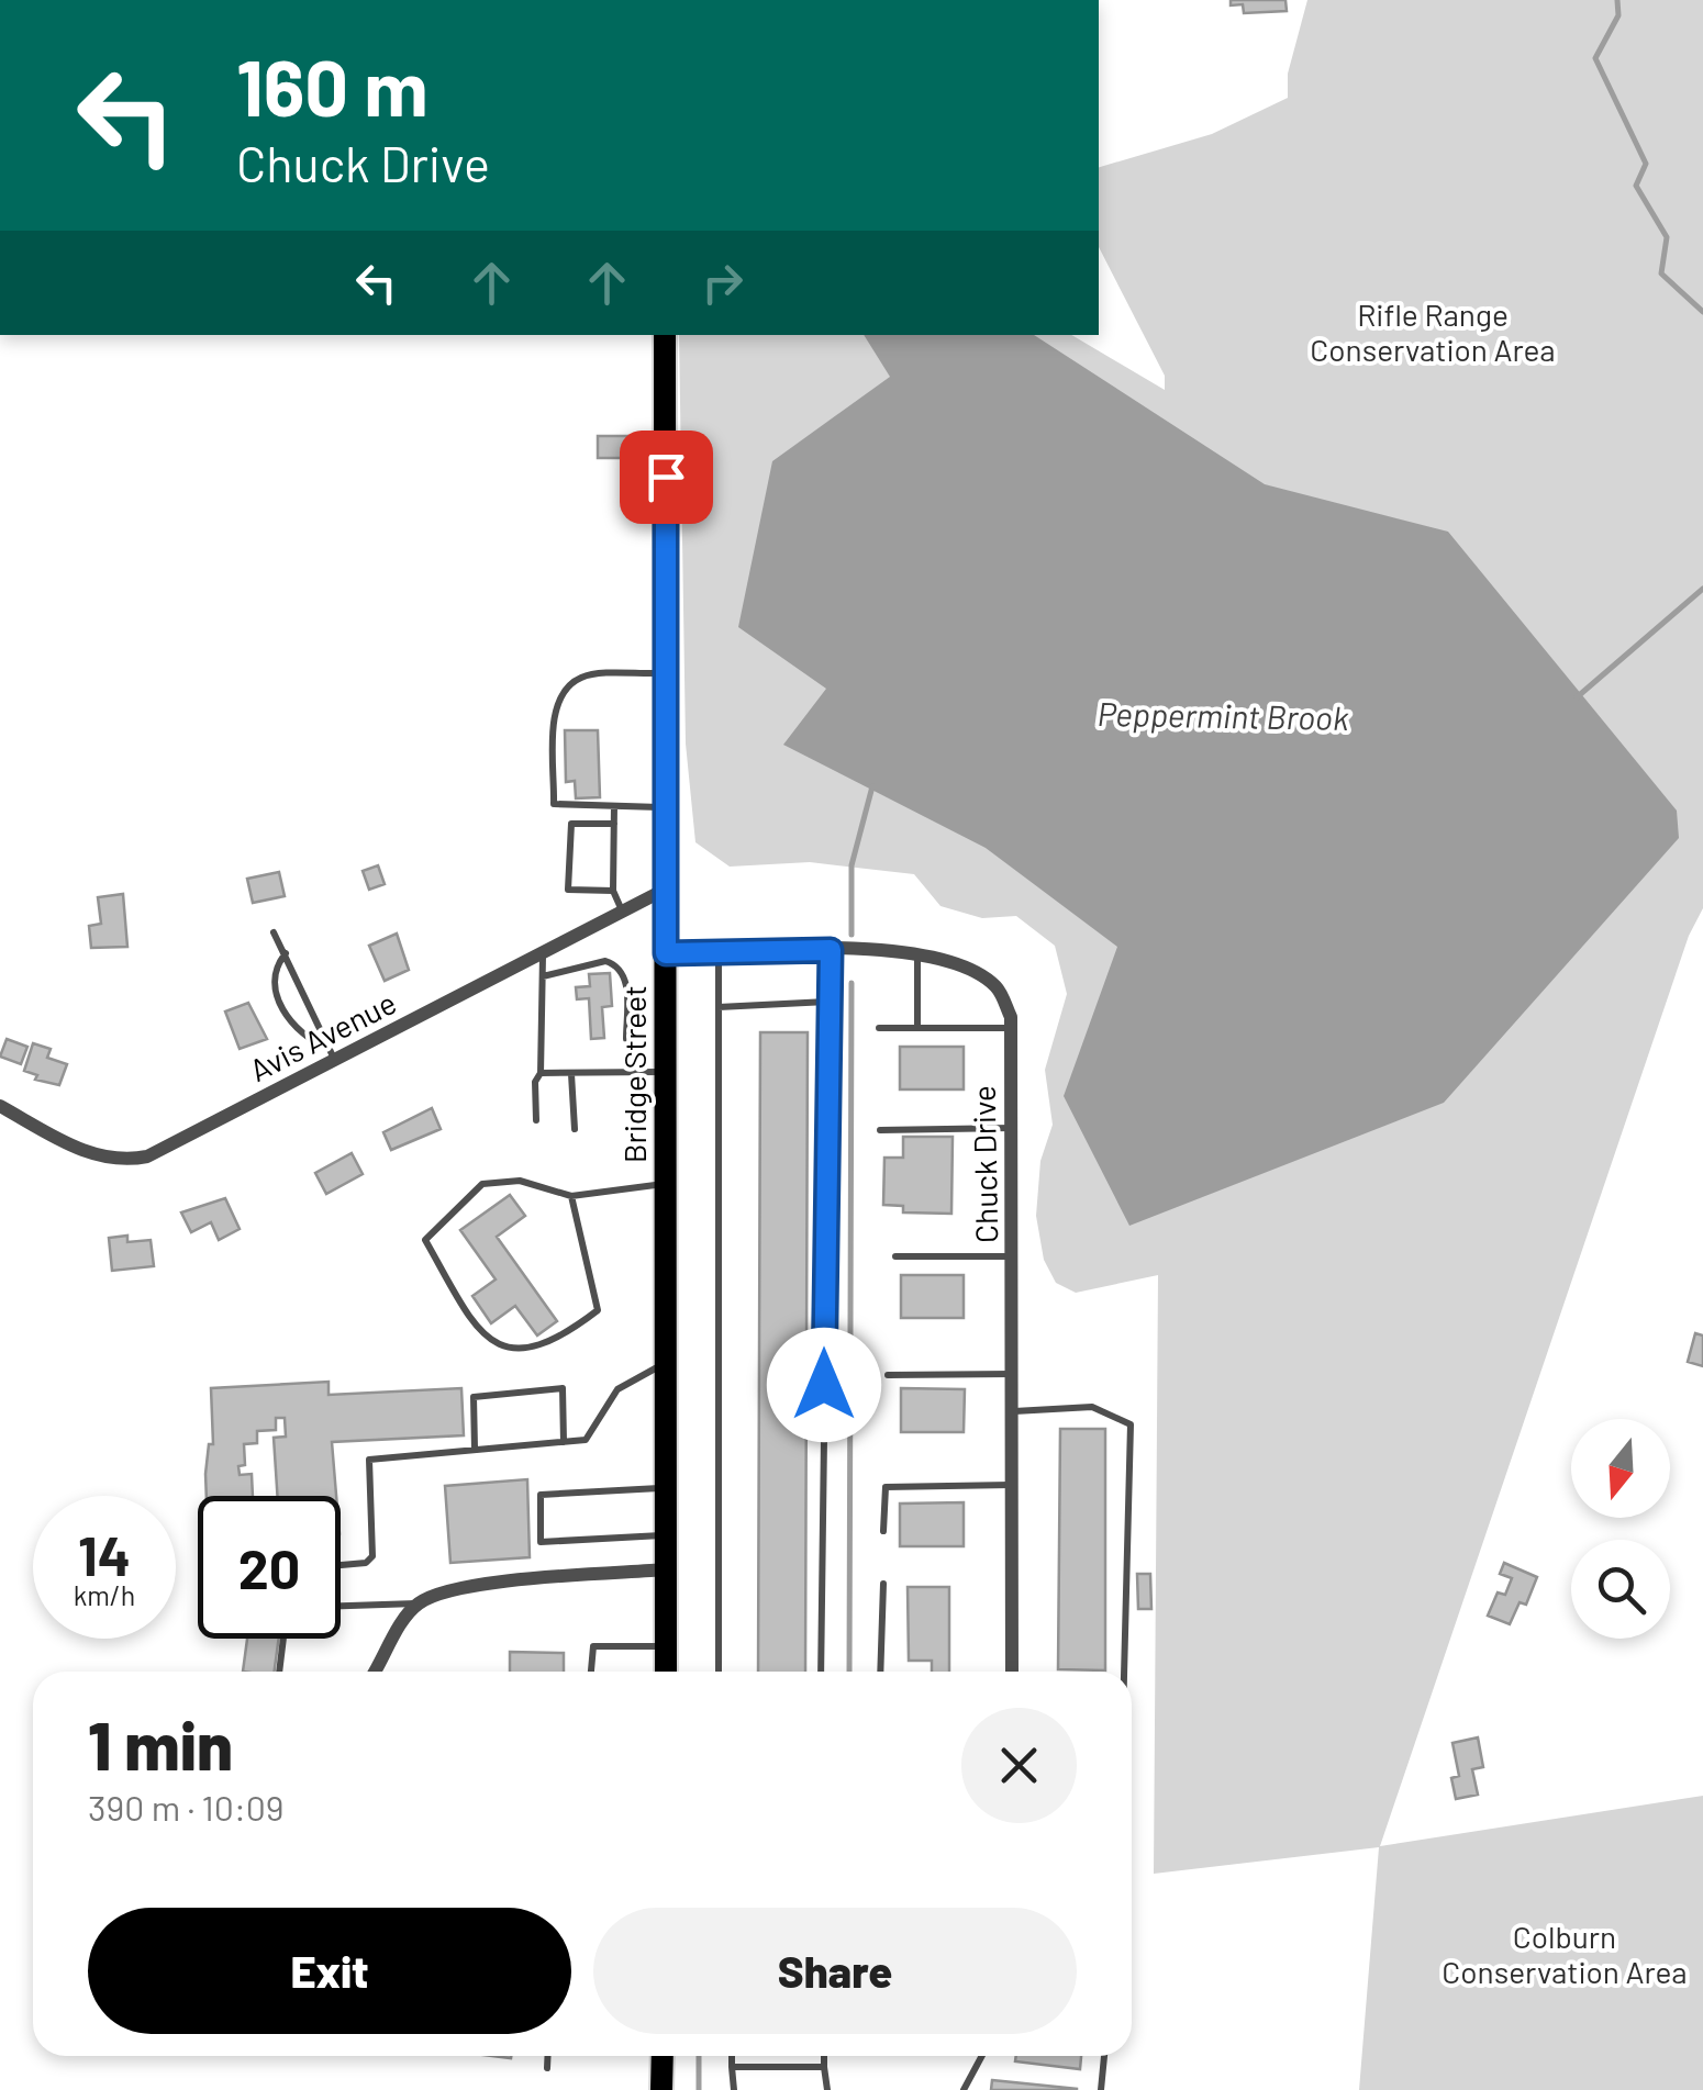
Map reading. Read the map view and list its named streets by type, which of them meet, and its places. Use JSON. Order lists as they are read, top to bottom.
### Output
{
  "streets": {
    "main road": ["Bridge Street"],
    "street": ["Avis Avenue", "Chuck Drive"]
  },
  "crossings": [
    ["Avis Avenue", "Bridge Street"],
    ["Bridge Street", "Chuck Drive"]
  ],
  "water": ["Peppermint Brook"],
  "parks": ["Rifle Range Conservation Area", "Colburn Conservation Area"],
  "north": "bottom",
  "page": {
    "turn": ["160 m", "Chuck Drive"],
    "speed": "14 km/h",
    "limit": "20",
    "heading": ["1 min", "390 m · 10:09"],
    "buttons": ["Exit", "Share"]
  }
}
